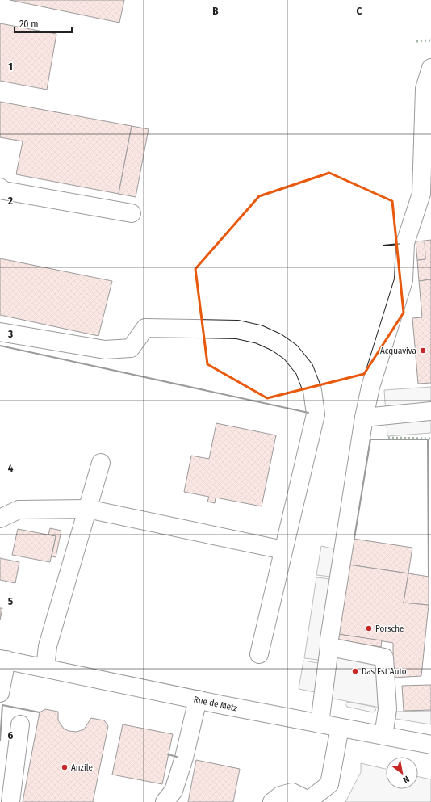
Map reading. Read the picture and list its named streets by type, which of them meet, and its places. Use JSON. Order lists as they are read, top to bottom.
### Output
{
  "streets": {
    "main road": ["Rue de Metz"]
  },
  "places": [
    "Acquaviva",
    "Porsche",
    "Das Est Auto",
    "Anzile"
  ],
  "scale_bar": "20 m",
  "north": "bottom right",
  "grid": {
    "columns": ["B", "C"],
    "rows": [
      "1",
      "2",
      "3",
      "4",
      "5",
      "6"
    ]
  }
}
